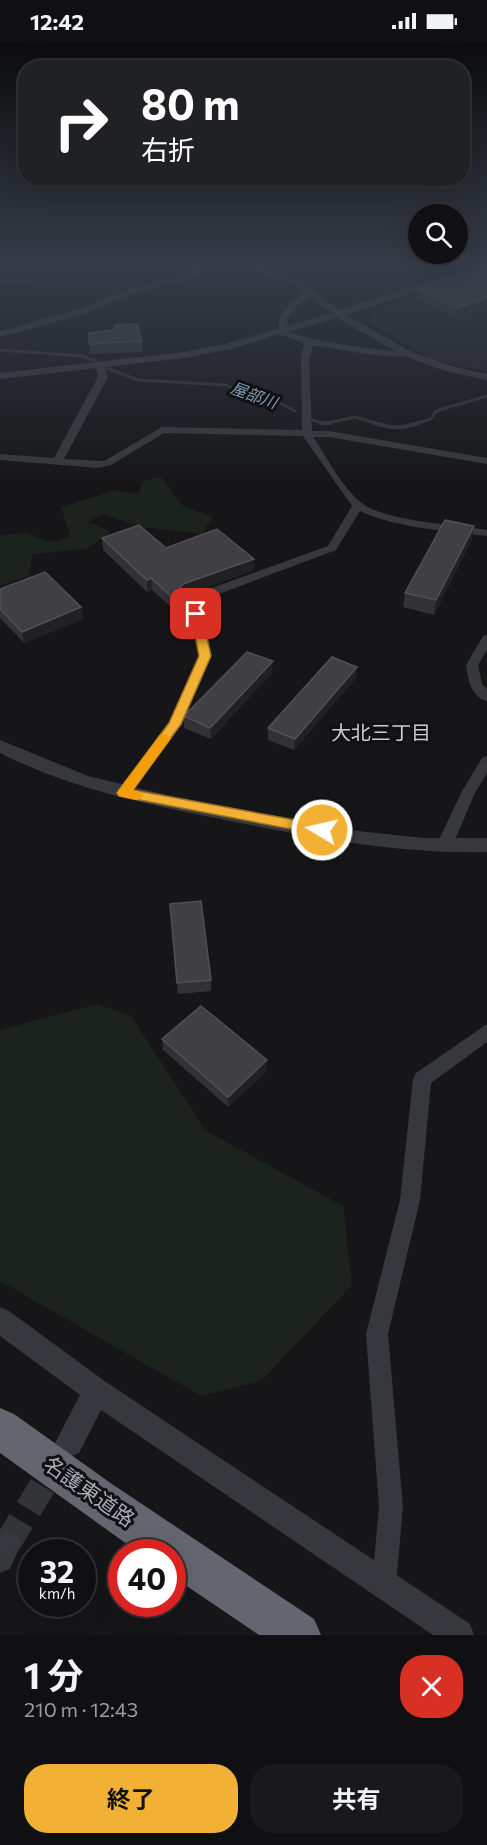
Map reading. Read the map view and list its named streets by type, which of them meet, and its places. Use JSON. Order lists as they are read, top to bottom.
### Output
{
  "streets": {
    "highway": ["名護東道路"]
  },
  "districts": ["大北三丁目"],
  "water": ["屋部川"],
  "page": {
    "status": "12:42",
    "turn": ["80 m", "右折"],
    "speed": "32 km/h",
    "limit": "40",
    "heading": ["1 分", "210 m · 12:43"],
    "buttons": ["終了", "共有"]
  }
}
